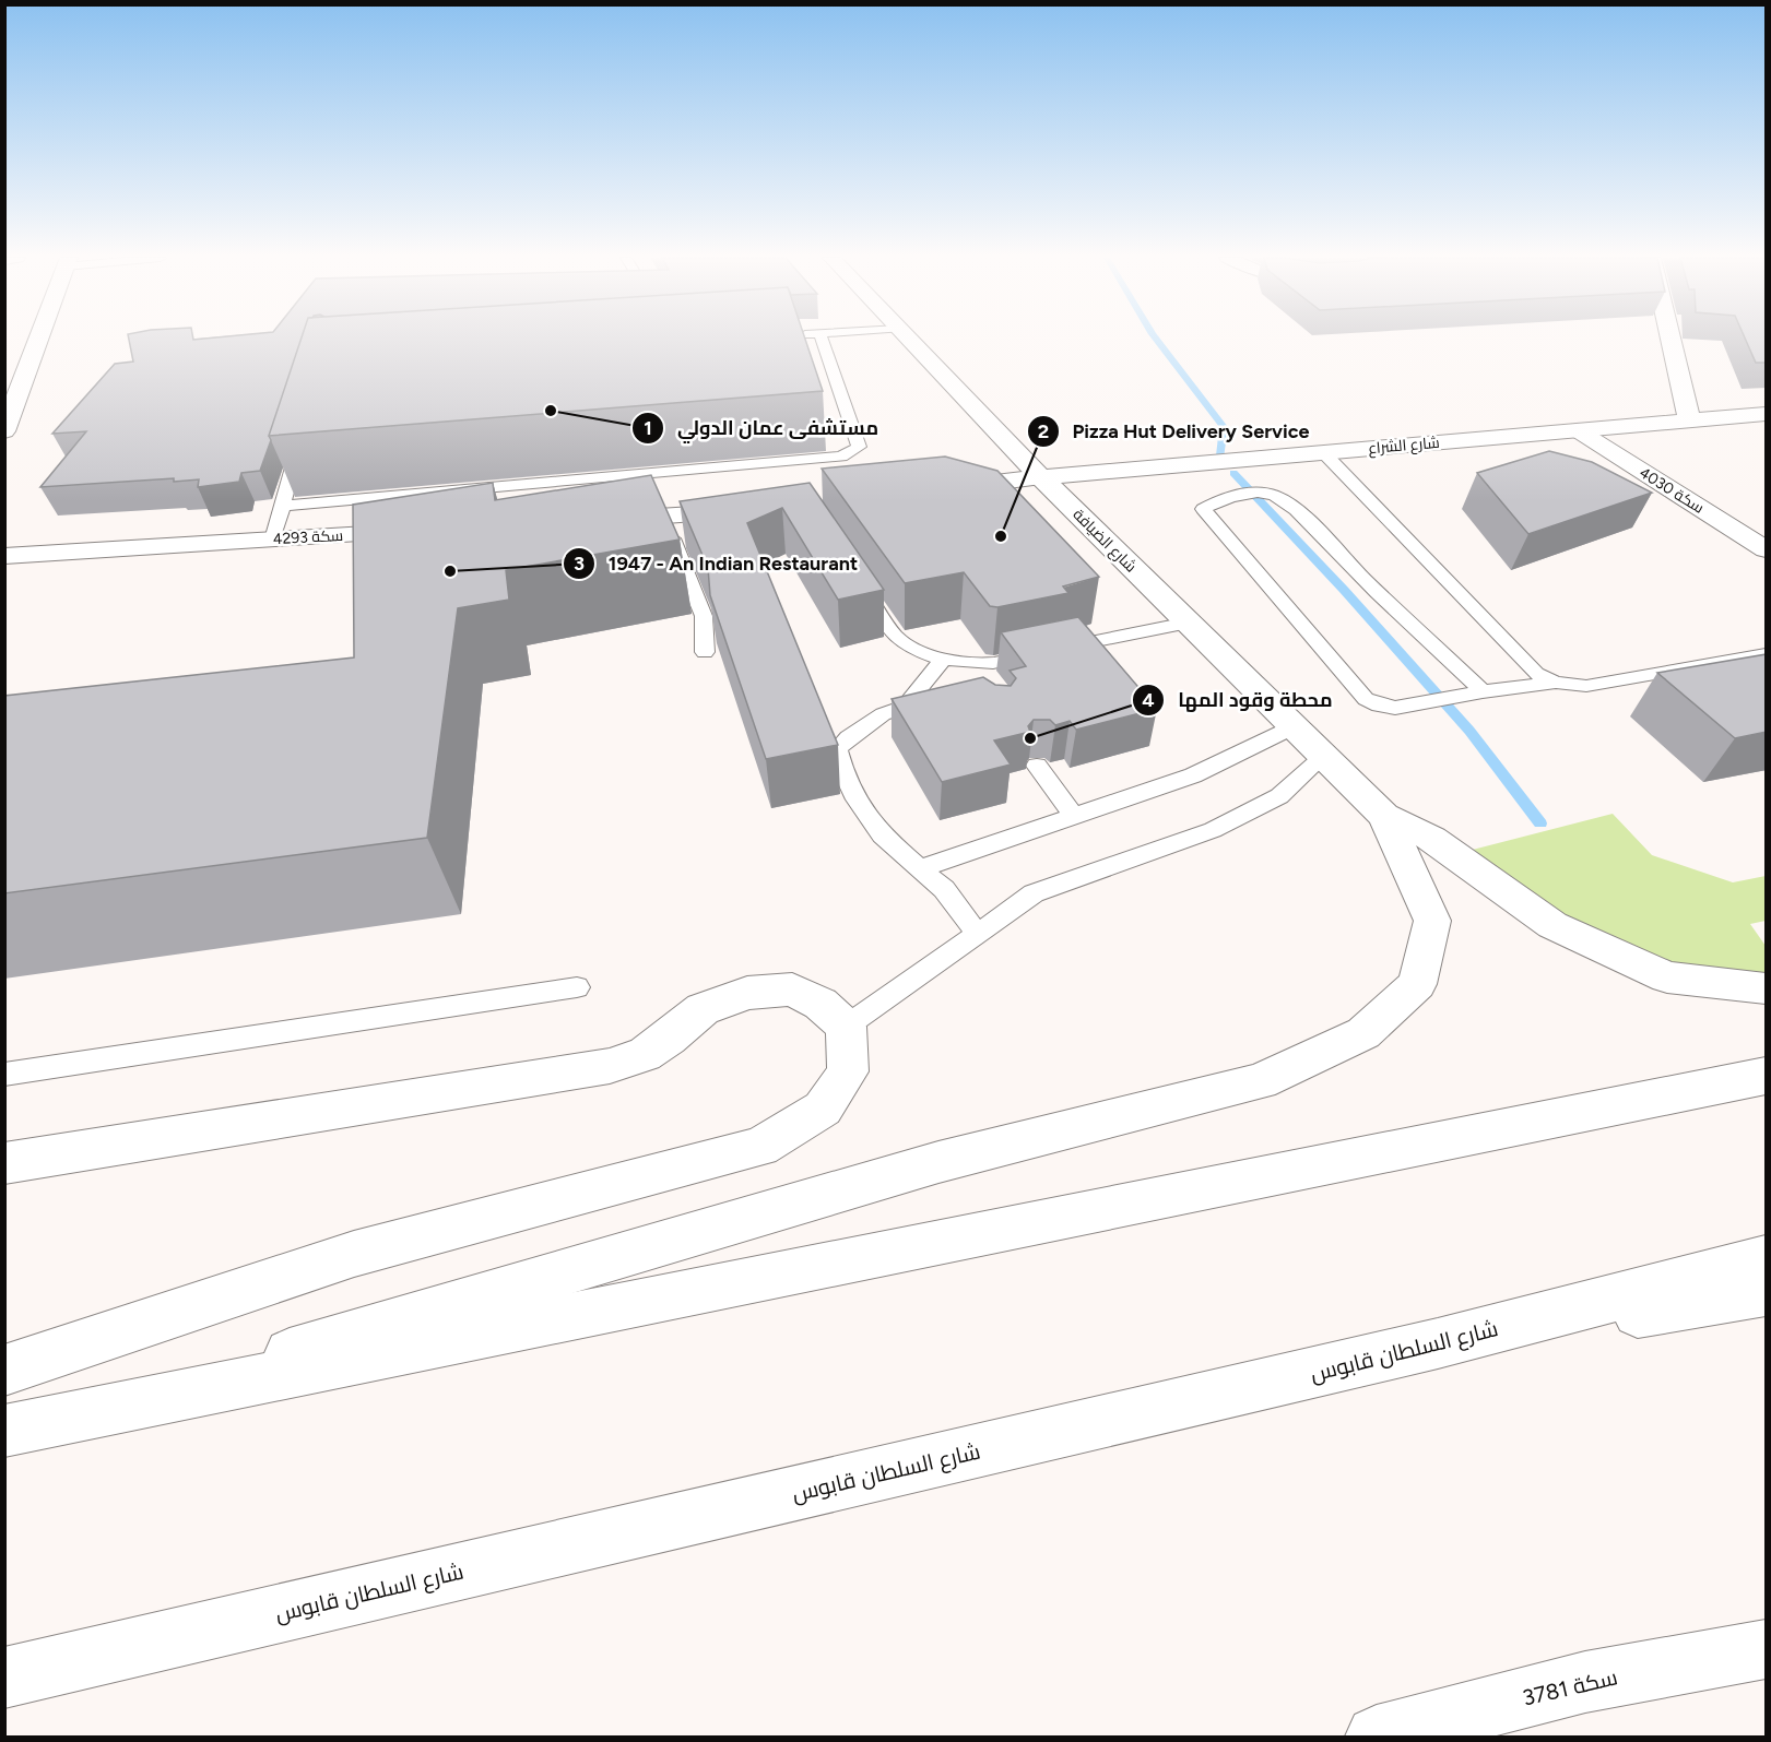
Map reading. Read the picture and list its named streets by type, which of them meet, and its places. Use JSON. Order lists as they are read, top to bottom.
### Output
{
  "streets": {
    "main road": [
      "شارع الشراع",
      "سكة 4030",
      "سكة 4293",
      "شارع الضيافة",
      "شارع السلطان قابوس",
      "سكة 3781"
    ]
  },
  "crossings": [
    ["شارع الشراع", "سكة 4030"],
    ["شارع الشراع", "شارع الضيافة"]
  ],
  "places": [
    "مستشفى عمان الدولي",
    "Pizza Hut Delivery Service",
    "1947 - An Indian Restaurant",
    "محطة وقود المها"
  ]
}
